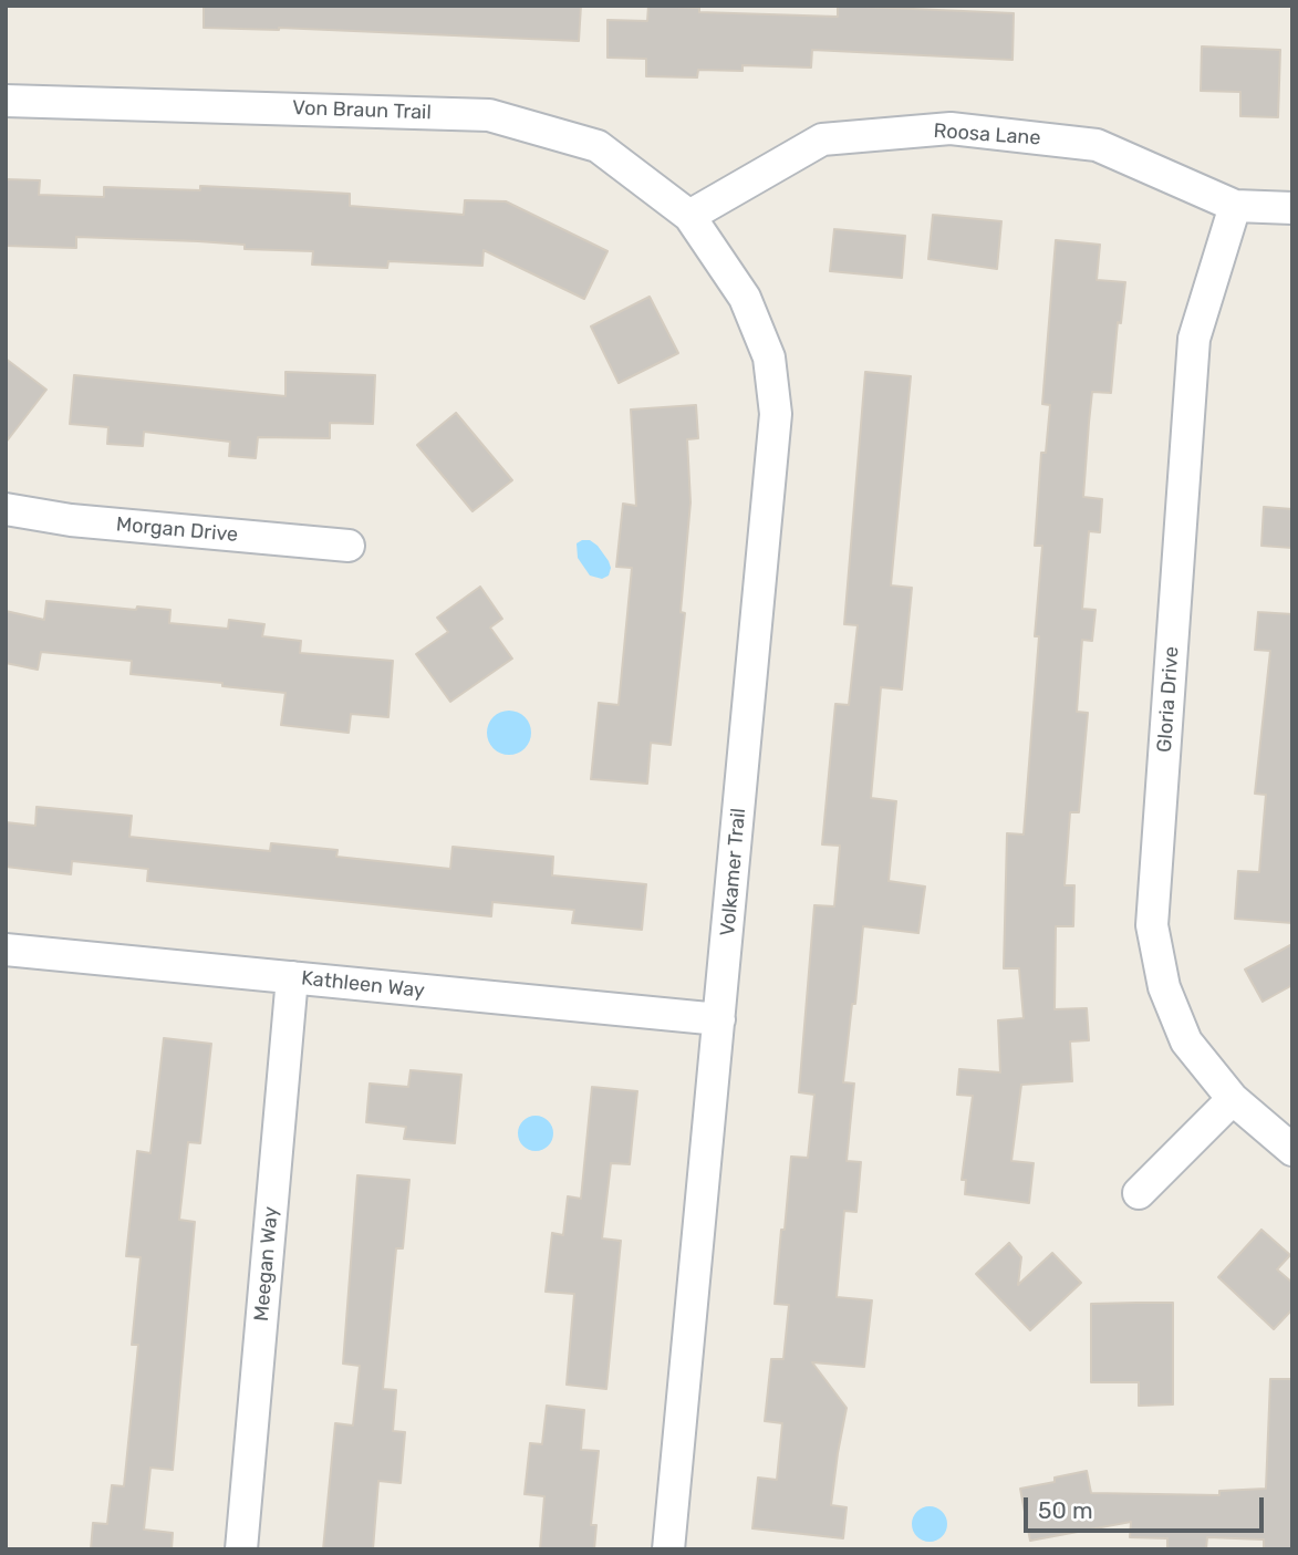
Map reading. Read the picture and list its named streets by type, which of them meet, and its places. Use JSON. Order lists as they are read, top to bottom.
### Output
{
  "streets": {
    "street": [
      "Von Braun Trail",
      "Roosa Lane",
      "Morgan Drive",
      "Gloria Drive",
      "Volkamer Trail",
      "Kathleen Way",
      "Meegan Way"
    ]
  },
  "crossings": [
    ["Von Braun Trail", "Roosa Lane"],
    ["Von Braun Trail", "Volkamer Trail"],
    ["Roosa Lane", "Gloria Drive"],
    ["Roosa Lane", "Volkamer Trail"],
    ["Volkamer Trail", "Kathleen Way"],
    ["Kathleen Way", "Meegan Way"]
  ],
  "scale_bar": "50 m"
}
